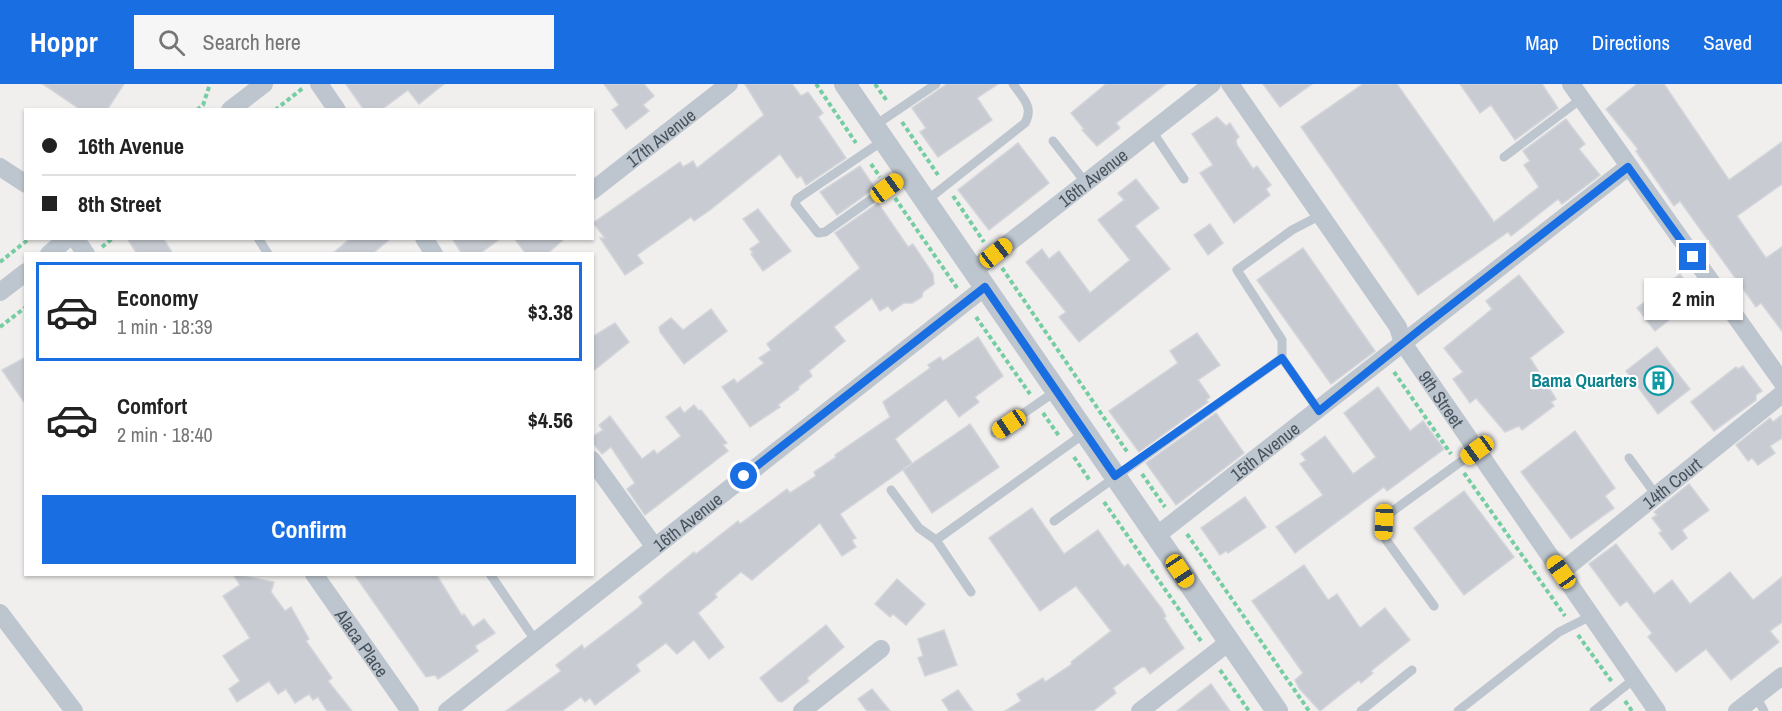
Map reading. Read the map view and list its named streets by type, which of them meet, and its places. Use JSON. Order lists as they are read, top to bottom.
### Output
{
  "streets": {
    "street": [
      "17th Avenue",
      "16th Avenue",
      "9th Street",
      "15th Avenue",
      "14th Court",
      "Alaca Place"
    ]
  },
  "crossings": [
    ["9th Street", "15th Avenue"],
    ["9th Street", "14th Court"]
  ],
  "places": {
    "building": ["Bama Quarters"]
  },
  "page": {
    "header": "Hoppr",
    "search": "Search here",
    "nav": ["Map", "Directions", "Saved"],
    "banner": ["16th Avenue", "8th Street"],
    "list": [
      {
        "name": "Economy",
        "note": "1 min · 18:39",
        "value": "$3.38"
      },
      {
        "name": "Comfort",
        "note": "2 min · 18:40",
        "value": "$4.56"
      }
    ],
    "bubble": "2 min",
    "buttons": "Confirm"
  }
}
